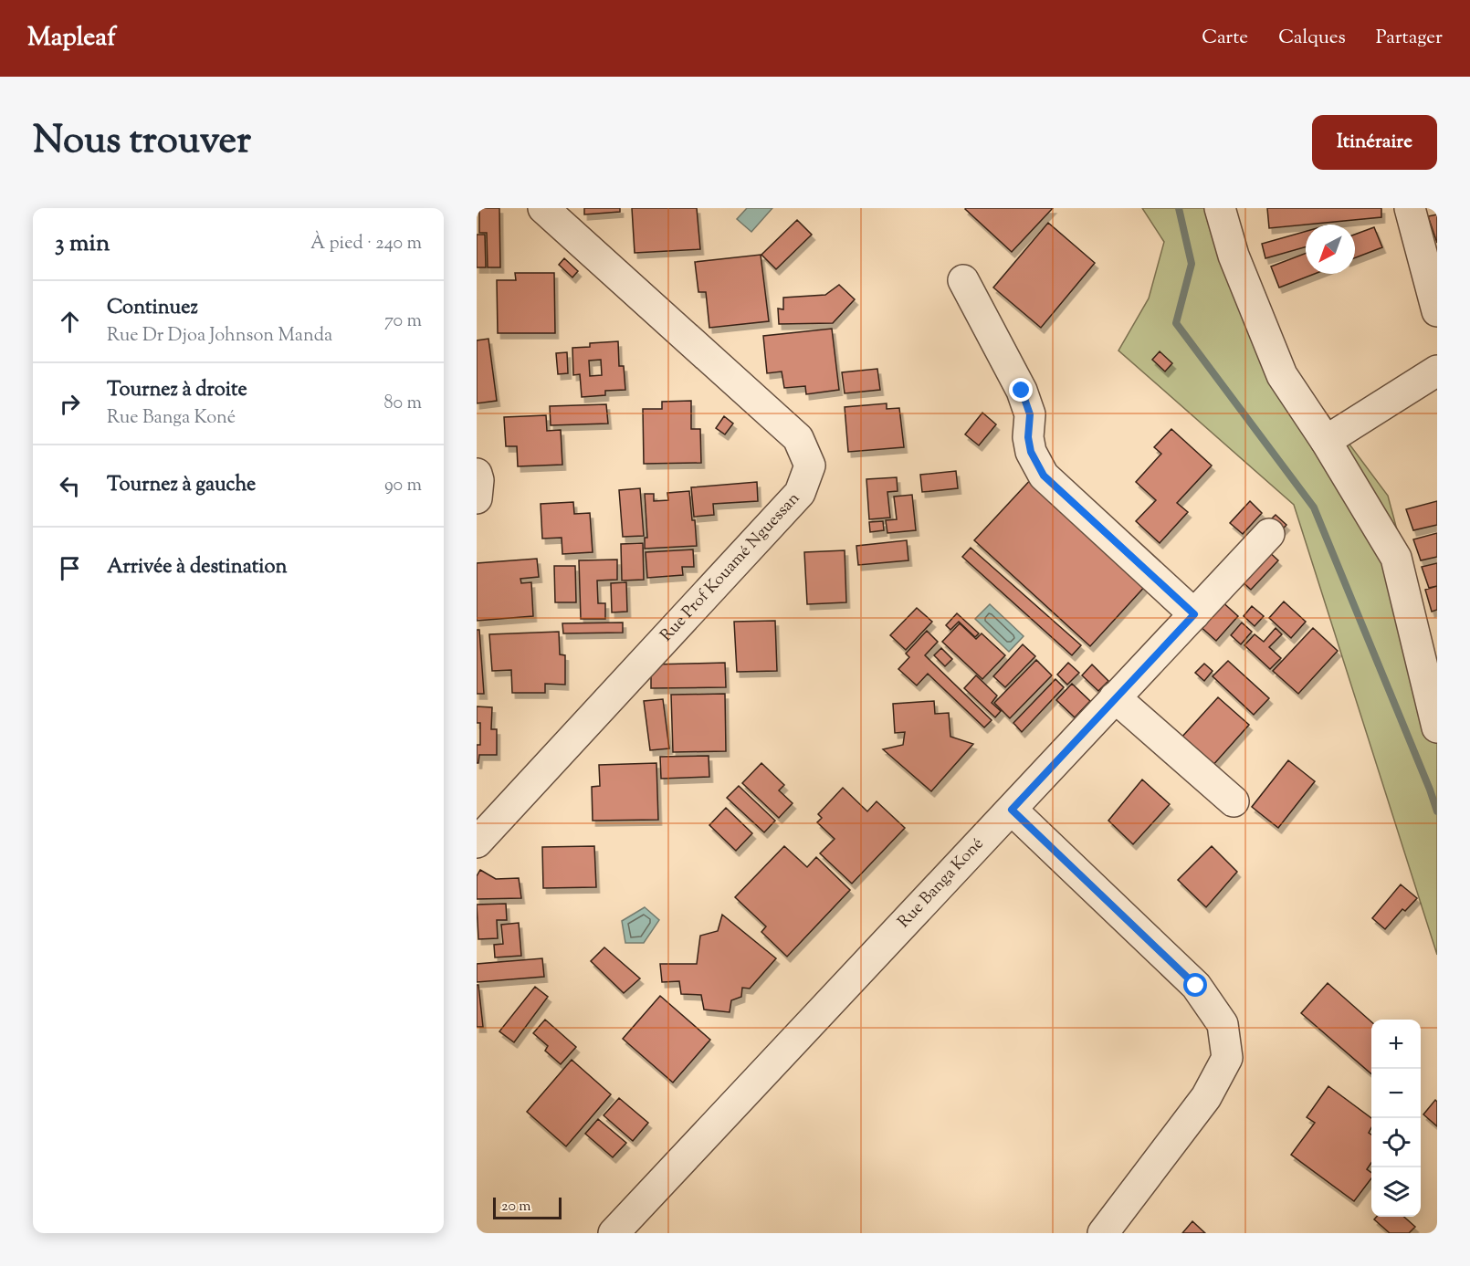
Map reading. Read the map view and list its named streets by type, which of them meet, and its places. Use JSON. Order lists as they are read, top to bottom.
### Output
{
  "streets": {
    "street": ["Rue Prof Kouamé Nguessan", "Rue Banga Koné"]
  },
  "scale_bar": "20 m",
  "north": "bottom left",
  "page": {
    "header": "Mapleaf",
    "nav": ["Carte", "Calques", "Partager"],
    "title": "Nous trouver",
    "buttons": "Itinéraire",
    "heading": ["3 min", "À pied · 240 m"],
    "list": [
      ["Continuez", "Rue Dr Djoa Johnson Manda", "70 m"],
      ["Tournez à droite", "Rue Banga Koné", "80 m"],
      ["Tournez à gauche", "90 m"],
      "Arrivée à destination"
    ],
    "map_buttons": ["+", "−"],
    "scale": "20 m"
  }
}
